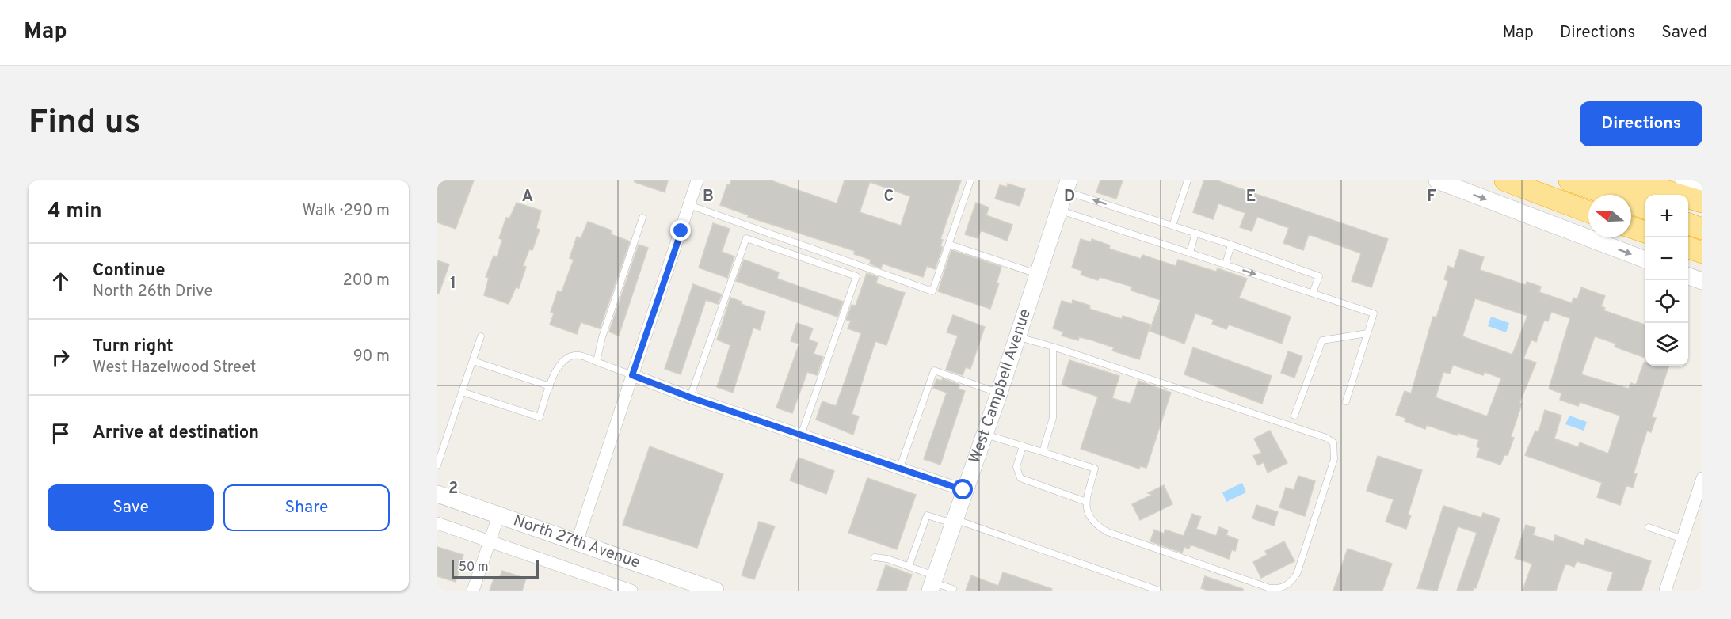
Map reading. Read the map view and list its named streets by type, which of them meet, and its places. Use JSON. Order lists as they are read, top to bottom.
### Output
{
  "streets": {
    "main road": ["West Campbell Avenue", "North 27th Avenue"]
  },
  "scale_bar": "50 m",
  "north": "left",
  "page": {
    "header": "Map",
    "nav": ["Map", "Directions", "Saved"],
    "buttons": [
      "Directions",
      ["Save", "Share"]
    ],
    "title": "Find us",
    "heading": ["4 min", "Walk · 290 m"],
    "map_buttons": ["+", "−"],
    "list": [
      ["Continue", "North 26th Drive", "200 m"],
      ["Turn right", "West Hazelwood Street", "90 m"],
      "Arrive at destination"
    ],
    "scale": "50 m"
  },
  "grid": {
    "columns": [
      "A",
      "B",
      "C",
      "D",
      "E",
      "F"
    ],
    "rows": ["1", "2"]
  }
}
